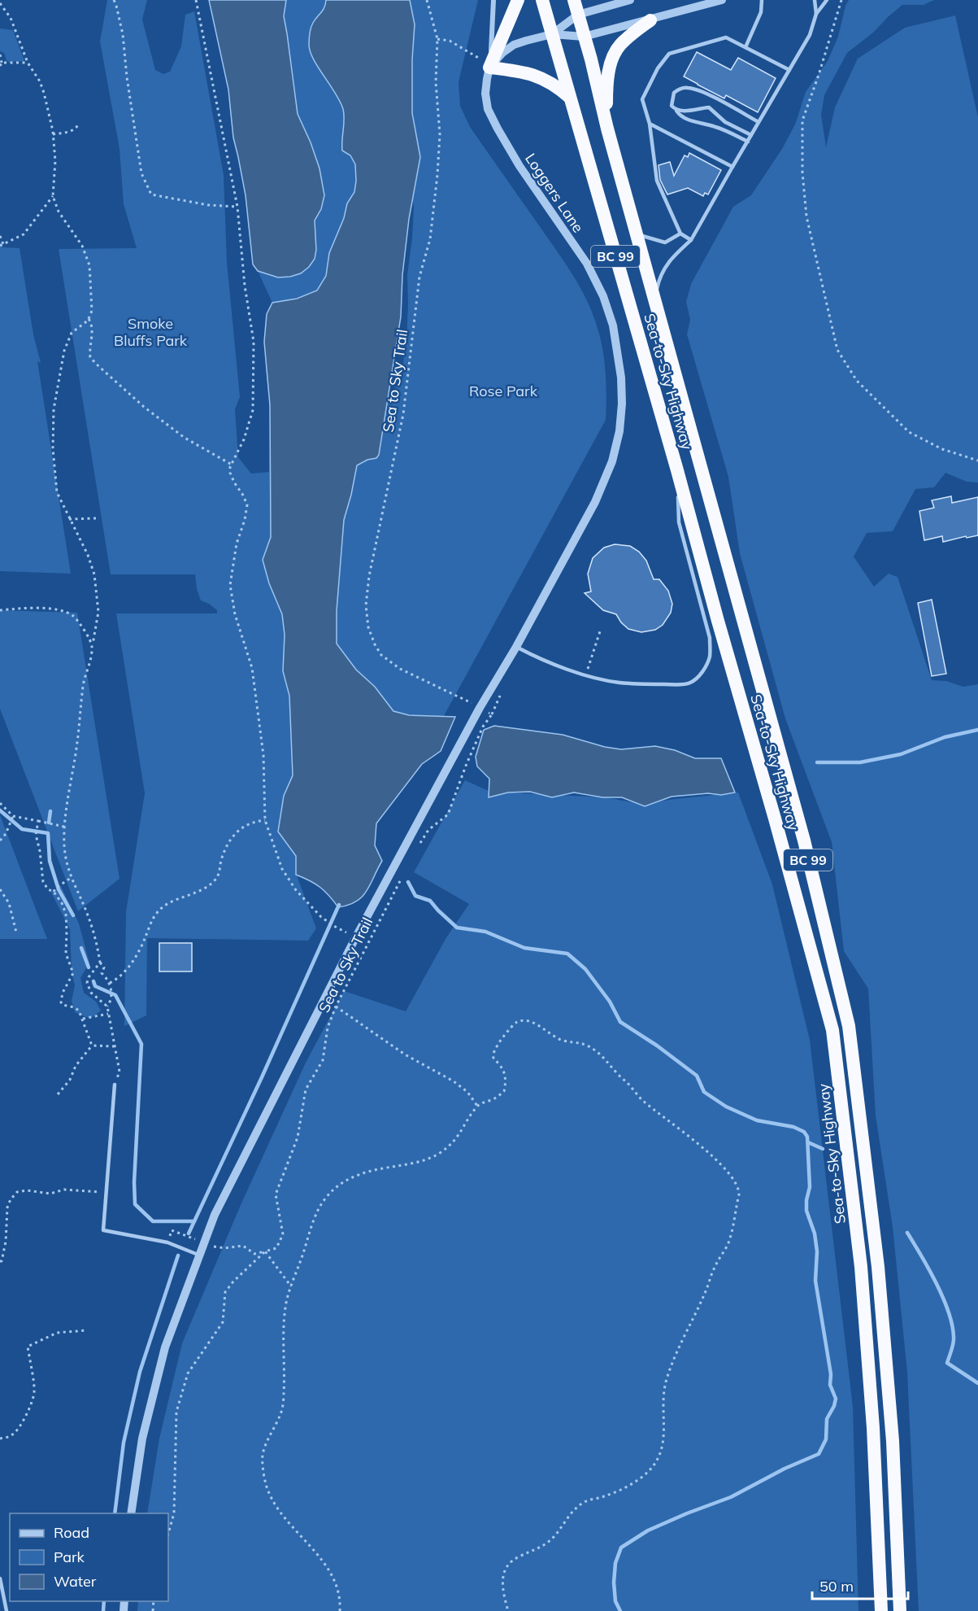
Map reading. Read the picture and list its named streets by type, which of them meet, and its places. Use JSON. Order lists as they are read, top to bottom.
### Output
{
  "streets": {
    "highway": ["BC 99", "Sea-to-Sky Highway"],
    "street": ["Loggers Lane"],
    "path": ["Sea to Sky Trail"]
  },
  "crossings": [
    ["BC 99", "Sea-to-Sky Highway"]
  ],
  "parks": ["Smoke Bluffs Park", "Rose Park"],
  "legend": ["Road", "Park", "Water"],
  "scale_bar": "50 m"
}
